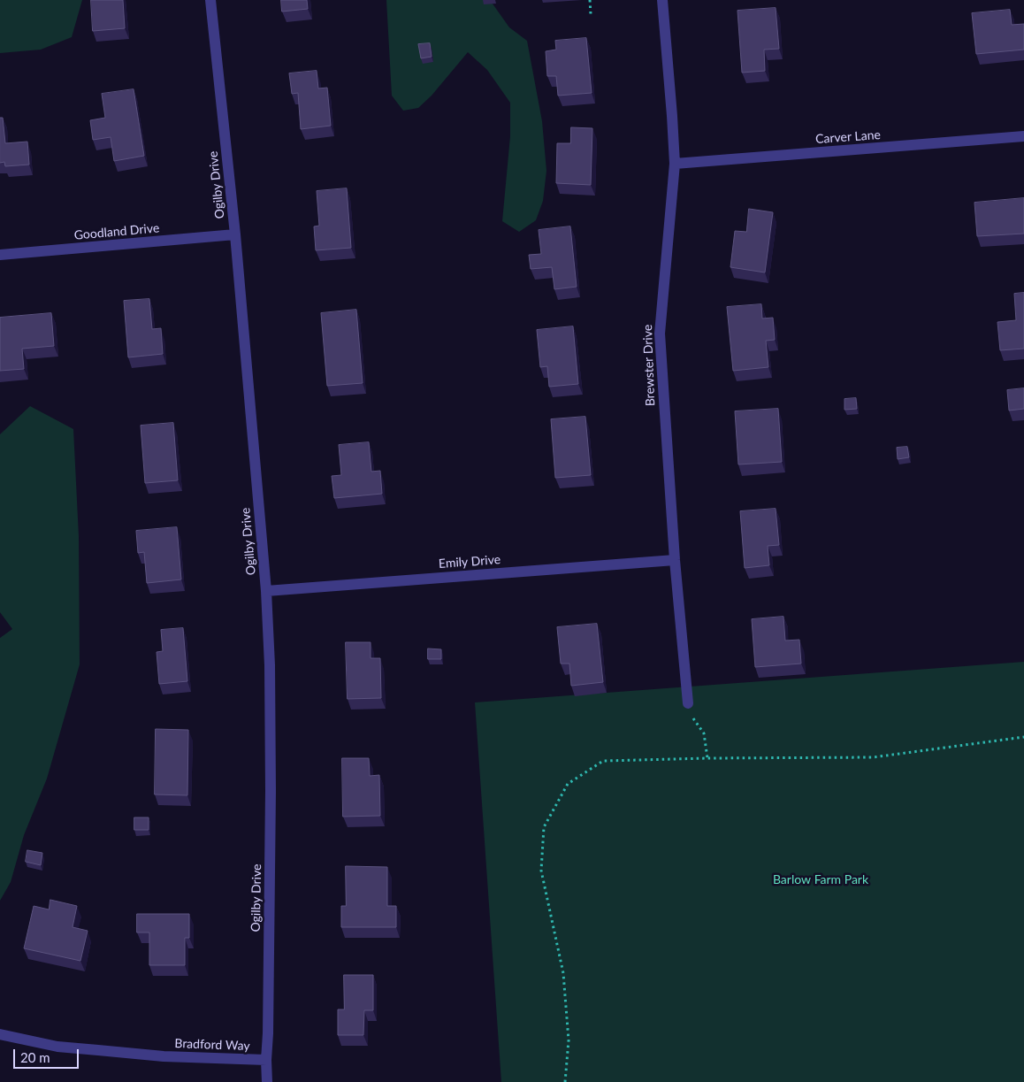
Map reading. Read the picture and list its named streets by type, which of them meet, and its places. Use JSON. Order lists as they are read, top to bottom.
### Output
{
  "streets": {
    "street": [
      "Carver Lane",
      "Ogilby Drive",
      "Goodland Drive",
      "Brewster Drive",
      "Emily Drive",
      "Bradford Way"
    ]
  },
  "crossings": [
    ["Carver Lane", "Brewster Drive"],
    ["Ogilby Drive", "Goodland Drive"],
    ["Ogilby Drive", "Emily Drive"],
    ["Ogilby Drive", "Bradford Way"],
    ["Brewster Drive", "Emily Drive"]
  ],
  "parks": ["Barlow Farm Park"],
  "scale_bar": "20 m"
}
